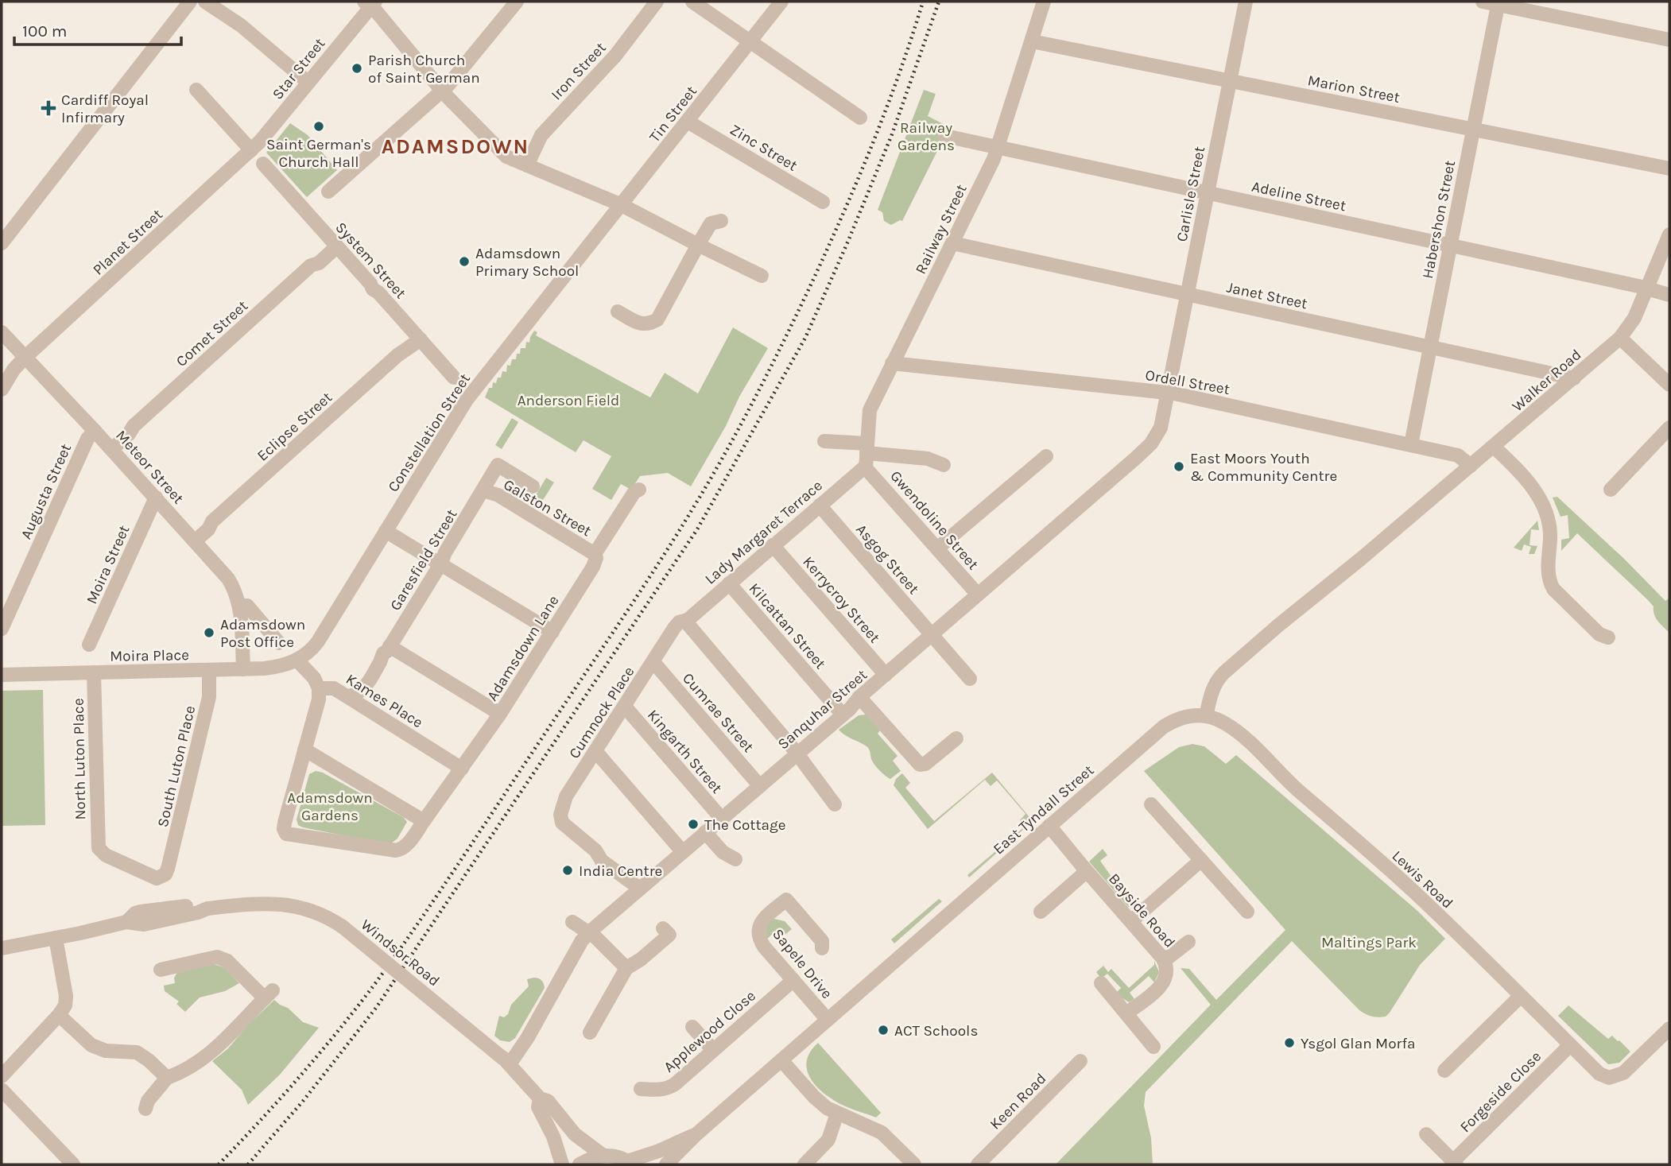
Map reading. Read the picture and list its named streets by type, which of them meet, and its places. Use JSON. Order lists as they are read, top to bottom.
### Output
{
  "streets": {
    "street": [
      "Star Street",
      "Iron Street",
      "Marion Street",
      "Tin Street",
      "Zinc Street",
      "Carlisle Street",
      "Adeline Street",
      "Habershon Street",
      "Railway Street",
      "Planet Street",
      "System Street",
      "Janet Street",
      "Comet Street",
      "Walker Road",
      "Ordell Street",
      "Eclipse Street",
      "Constellation Street",
      "Meteor Street",
      "Augusta Street",
      "Galston Street",
      "Gwendoline Street",
      "Lady Margaret Terrace",
      "Asgog Street",
      "Garesfield Street",
      "Moira Street",
      "Kerrycroy Street",
      "Kilcattan Street",
      "Adamsdown Lane",
      "Moira Place",
      "Kames Place",
      "Sanquhar Street",
      "Cumnock Place",
      "Cumrae Street",
      "Kingarth Street",
      "North Luton Place",
      "South Luton Place",
      "East Tyndall Street",
      "Lewis Road",
      "Bayside Road",
      "Windsor Road",
      "Sapele Drive",
      "Applewood Close",
      "Forgeside Close",
      "Keen Road"
    ]
  },
  "crossings": [
    ["Star Street", "Planet Street"],
    ["Marion Street", "Carlisle Street"],
    ["Marion Street", "Habershon Street"],
    ["Marion Street", "Railway Street"],
    ["Tin Street", "Zinc Street"],
    ["Tin Street", "Constellation Street"],
    ["Carlisle Street", "Adeline Street"],
    ["Carlisle Street", "Janet Street"],
    ["Carlisle Street", "Ordell Street"],
    ["Carlisle Street", "Sanquhar Street"],
    ["Adeline Street", "Habershon Street"],
    ["Adeline Street", "Railway Street"],
    ["Adeline Street", "Walker Road"],
    ["Habershon Street", "Janet Street"],
    ["Habershon Street", "Ordell Street"],
    ["Railway Street", "Janet Street"],
    ["Railway Street", "Ordell Street"],
    ["Railway Street", "Gwendoline Street"],
    ["Railway Street", "Lady Margaret Terrace"],
    ["Planet Street", "Meteor Street"],
    ["System Street", "Comet Street"],
    ["System Street", "Eclipse Street"],
    ["Janet Street", "Walker Road"],
    ["Comet Street", "Meteor Street"],
    ["Walker Road", "Ordell Street"],
    ["Walker Road", "East Tyndall Street"],
    ["Walker Road", "Lewis Road"],
    ["Ordell Street", "Sanquhar Street"],
    ["Eclipse Street", "Meteor Street"],
    ["Constellation Street", "Moira Place"],
    ["Meteor Street", "Augusta Street"],
    ["Meteor Street", "Moira Street"],
    ["Meteor Street", "Moira Place"],
    ["Galston Street", "Garesfield Street"],
    ["Galston Street", "Adamsdown Lane"],
    ["Gwendoline Street", "Lady Margaret Terrace"],
    ["Gwendoline Street", "Sanquhar Street"],
    ["Lady Margaret Terrace", "Asgog Street"],
    ["Lady Margaret Terrace", "Kerrycroy Street"],
    ["Lady Margaret Terrace", "Kilcattan Street"],
    ["Lady Margaret Terrace", "Cumnock Place"],
    ["Asgog Street", "Sanquhar Street"],
    ["Garesfield Street", "Kames Place"],
    ["Kerrycroy Street", "Sanquhar Street"],
    ["Kilcattan Street", "Sanquhar Street"],
    ["Adamsdown Lane", "Kames Place"],
    ["Moira Place", "North Luton Place"],
    ["Moira Place", "South Luton Place"],
    ["Sanquhar Street", "Cumnock Place"],
    ["Sanquhar Street", "Cumrae Street"],
    ["Sanquhar Street", "Kingarth Street"],
    ["Sanquhar Street", "Windsor Road"],
    ["Cumnock Place", "Cumrae Street"],
    ["Cumnock Place", "Kingarth Street"],
    ["North Luton Place", "South Luton Place"],
    ["East Tyndall Street", "Lewis Road"],
    ["East Tyndall Street", "Bayside Road"],
    ["East Tyndall Street", "Sapele Drive"],
    ["Lewis Road", "Forgeside Close"],
    ["Sapele Drive", "Applewood Close"]
  ],
  "districts": ["ADAMSDOWN"],
  "parks": [
    "Railway Gardens",
    "Anderson Field",
    "Adamsdown Gardens",
    "Maltings Park"
  ],
  "places": {
    "other": [
      "Parish Church of Saint German",
      "Saint German's Church Hall",
      "Adamsdown Primary School",
      "East Moors Youth & Community Centre",
      "Adamsdown Post Office",
      "The Cottage",
      "India Centre",
      "ACT Schools",
      "Ysgol Glan Morfa"
    ],
    "health": ["Cardiff Royal Infirmary"]
  },
  "scale_bar": "100 m"
}
